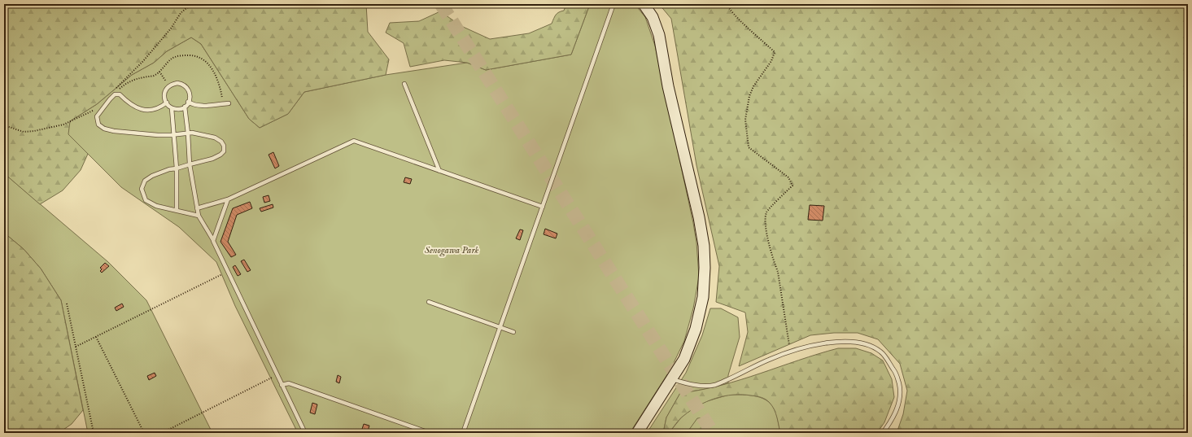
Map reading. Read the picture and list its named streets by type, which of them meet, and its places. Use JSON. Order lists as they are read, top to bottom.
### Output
{
  "parks": ["Senogawa Park"]
}
